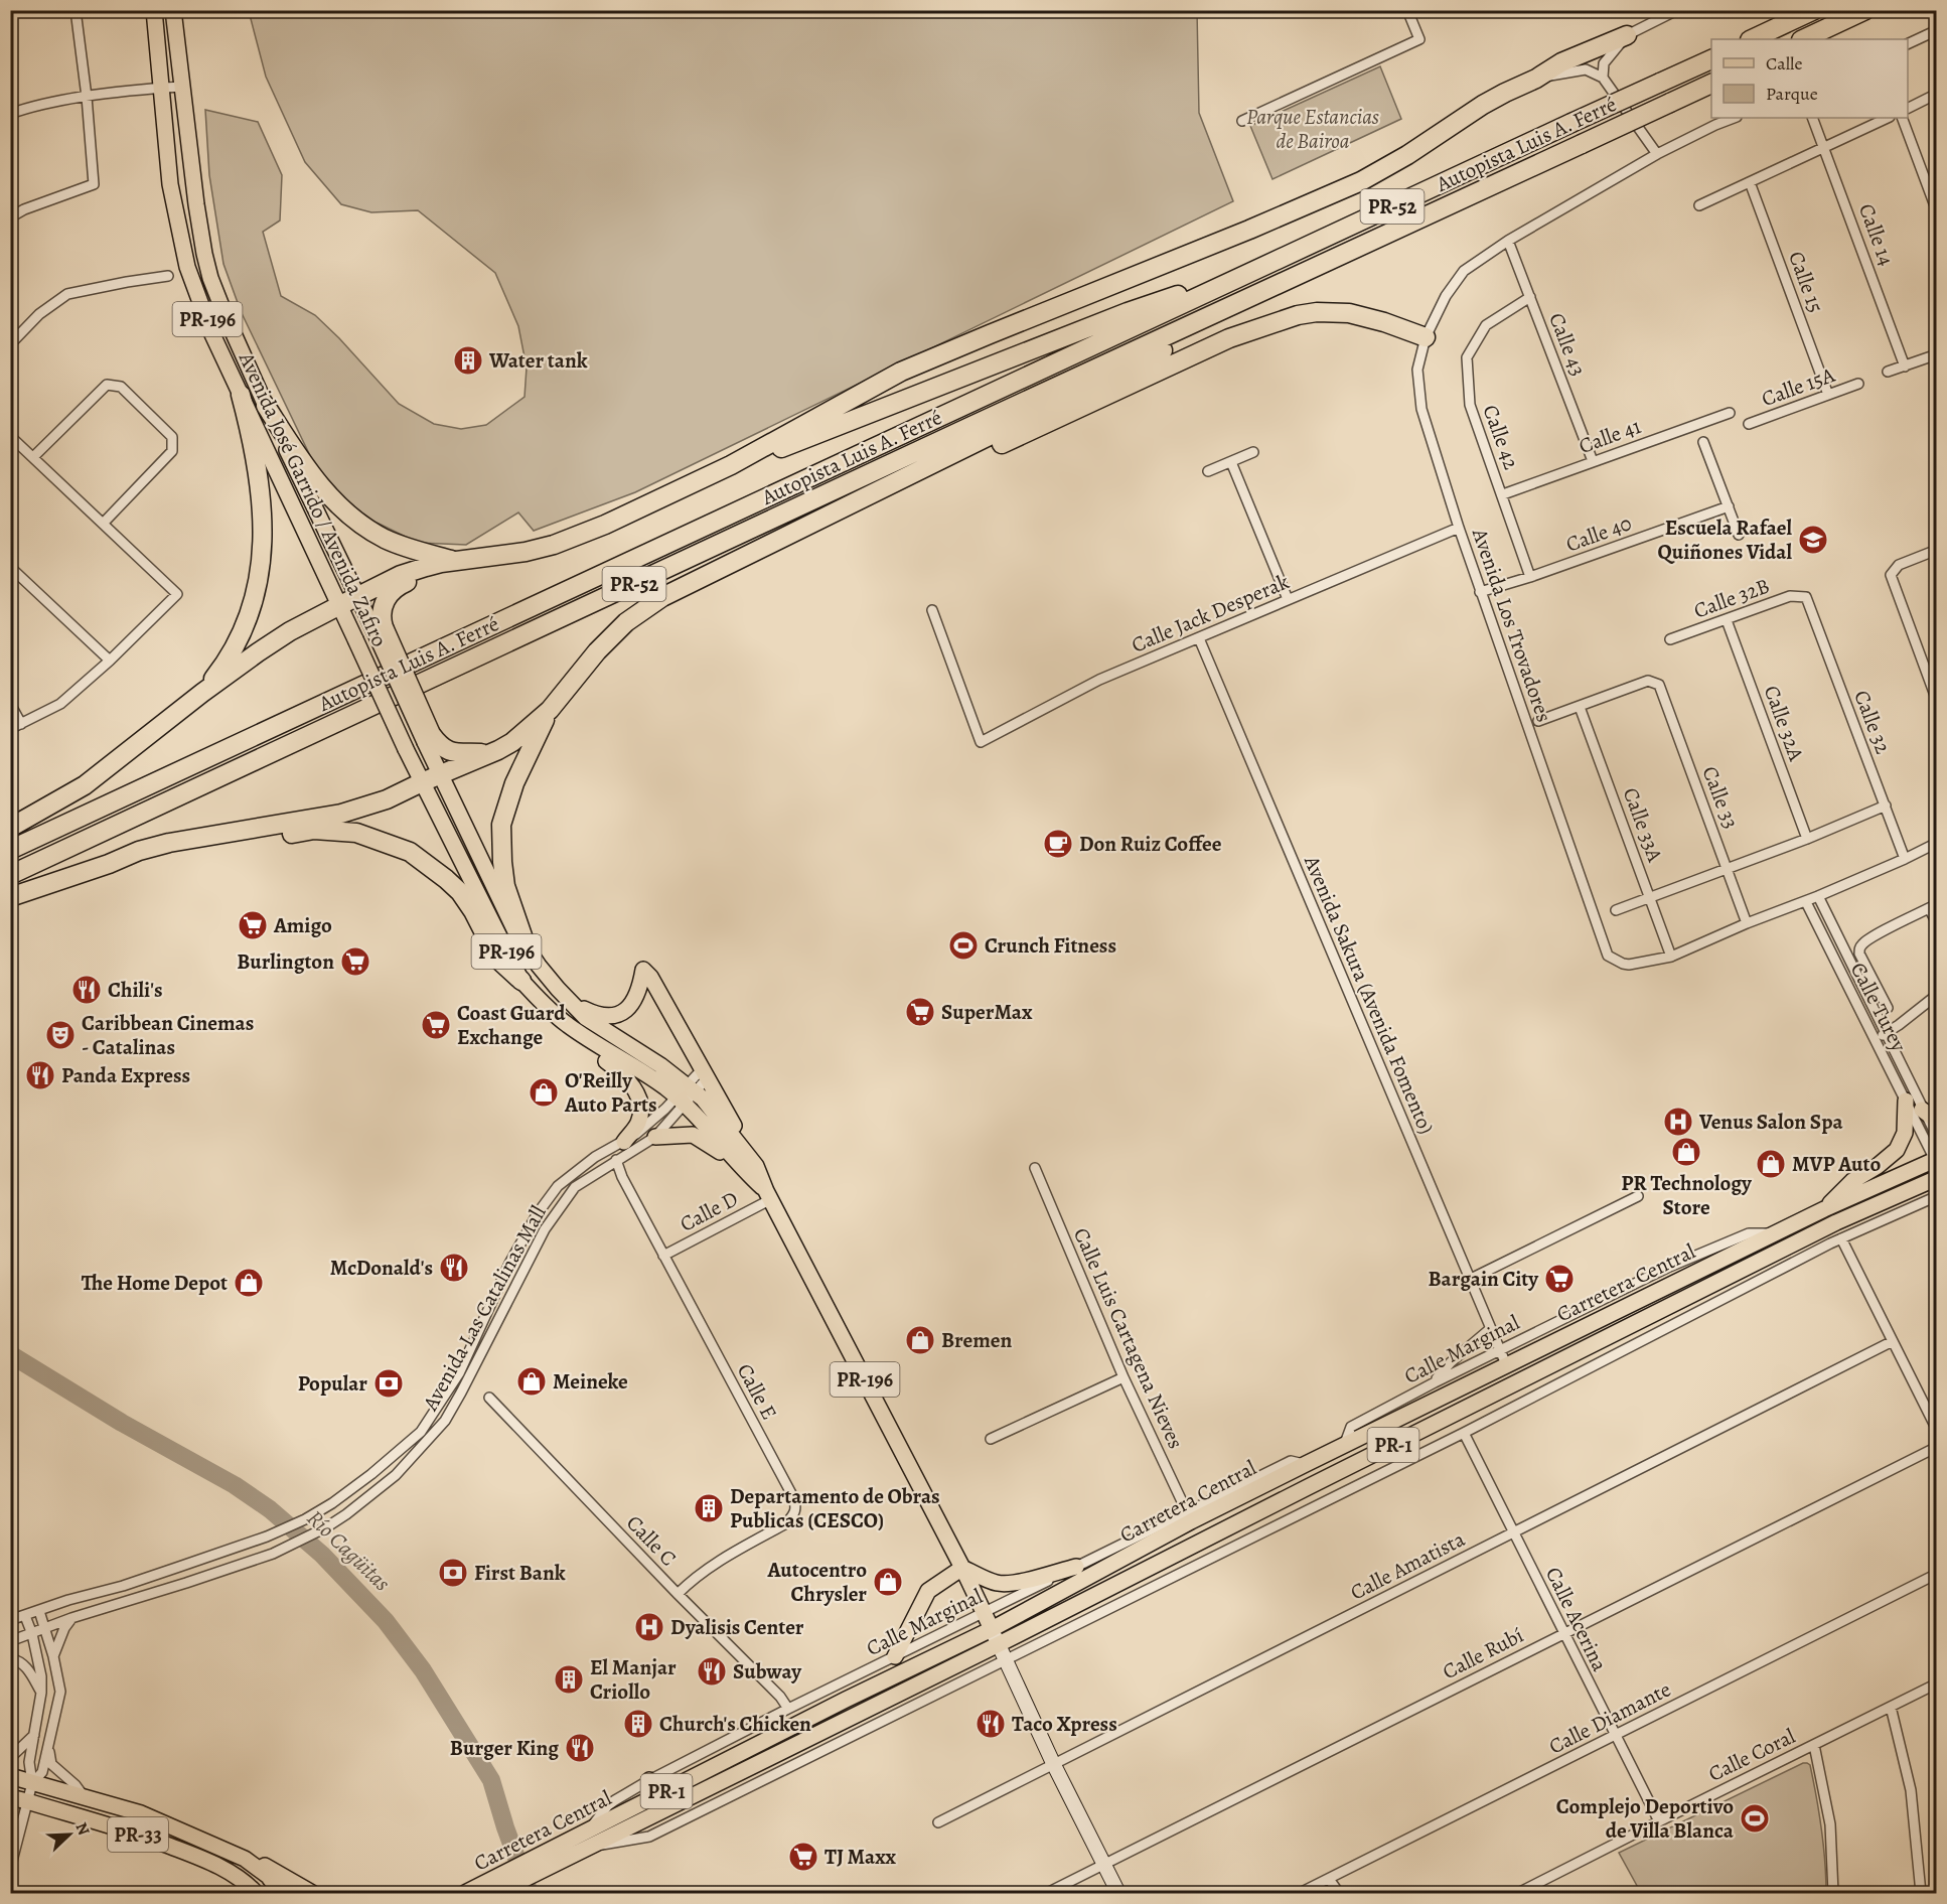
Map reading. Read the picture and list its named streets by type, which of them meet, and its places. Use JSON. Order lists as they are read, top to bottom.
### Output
{
  "streets": {
    "highway": ["Autopista Luis A. Ferré", "PR-52"],
    "main road": [
      "PR-196",
      "Avenida José Garrido / Avenida Zafiro",
      "Carretera Central",
      "PR-1",
      "PR-33"
    ],
    "street": [
      "Calle 14",
      "Calle 15",
      "Calle 43",
      "Calle 15A",
      "Calle 41",
      "Calle 42",
      "Calle 40",
      "Calle 32B",
      "Calle Jack Desperak",
      "Avenida Los Trovadores",
      "Calle 32",
      "Calle 32A",
      "Calle 33",
      "Calle 33A",
      "Avenida Sakura (Avenida Fomento)",
      "Calle Turey",
      "Calle D",
      "Avenida Las Catalinas Mall",
      "Calle Luis Cartagena Nieves",
      "Calle Marginal",
      "Calle E",
      "Calle C",
      "Calle Amatista",
      "Calle Acerina",
      "Calle Rubí",
      "Calle Diamante",
      "Calle Coral"
    ]
  },
  "crossings": [
    ["Calle 15", "Calle 15A"],
    ["PR-196", "Avenida José Garrido / Avenida Zafiro"],
    ["PR-196", "Carretera Central"],
    ["PR-196", "Calle Marginal"],
    ["Calle 43", "Calle 41"],
    ["Calle 43", "Calle 42"],
    ["Calle 43", "Avenida Los Trovadores"],
    ["Calle 41", "Calle 42"],
    ["Calle 42", "Calle 40"],
    ["Avenida José Garrido / Avenida Zafiro", "Calle D"],
    ["Avenida José Garrido / Avenida Zafiro", "Avenida Las Catalinas Mall"],
    ["Avenida José Garrido / Avenida Zafiro", "Calle Marginal"],
    ["Calle 40", "Avenida Los Trovadores"],
    ["Calle 32B", "Calle 32"],
    ["Calle 32B", "Calle 32A"],
    ["Calle Jack Desperak", "Avenida Los Trovadores"],
    ["Calle Jack Desperak", "Avenida Sakura (Avenida Fomento)"],
    ["Avenida Los Trovadores", "Calle 32"],
    ["Avenida Los Trovadores", "Calle 33"],
    ["Avenida Los Trovadores", "Calle 33A"],
    ["Avenida Los Trovadores", "Calle Turey"],
    ["Calle 33", "Calle 33A"],
    ["Avenida Sakura (Avenida Fomento)", "Carretera Central"],
    ["Avenida Sakura (Avenida Fomento)", "Calle Marginal"],
    ["Calle Turey", "Carretera Central"],
    ["Calle D", "Calle E"],
    ["Carretera Central", "Calle Luis Cartagena Nieves"],
    ["Carretera Central", "Calle Marginal"],
    ["Avenida Las Catalinas Mall", "Calle E"],
    ["Calle Luis Cartagena Nieves", "Calle Marginal"],
    ["Calle Marginal", "Calle C"],
    ["Calle E", "Calle C"],
    ["Calle Amatista", "Calle Acerina"],
    ["Calle Acerina", "Calle Rubí"],
    ["Calle Acerina", "Calle Diamante"],
    ["Calle Acerina", "Calle Coral"]
  ],
  "water": ["Río Cagüitas"],
  "parks": ["Parque Estancias de Bairoa"],
  "places": {
    "building": [
      "Water tank",
      "Departamento de Obras Publicas (CESCO)",
      "El Manjar Criollo",
      "Church's Chicken"
    ],
    "school or university": ["Escuela Rafael Quiñones Vidal"],
    "cafe": ["Don Ruiz Coffee"],
    "supermarket": [
      "Amigo",
      "Burlington",
      "SuperMax",
      "Coast Guard Exchange",
      "Bargain City",
      "TJ Maxx"
    ],
    "sports": ["Crunch Fitness", "Complejo Deportivo de Villa Blanca"],
    "restaurant": [
      "Chili's",
      "Panda Express",
      "McDonald's",
      "Subway",
      "Taco Xpress",
      "Burger King"
    ],
    "theatre": ["Caribbean Cinemas - Catalinas"],
    "shop": [
      "O'Reilly Auto Parts",
      "PR Technology Store",
      "MVP Auto",
      "The Home Depot",
      "Bremen",
      "Meineke",
      "Autocentro Chrysler"
    ],
    "hospital": ["Venus Salon Spa", "Dyalisis Center"],
    "bank": ["Popular", "First Bank"]
  },
  "legend": ["Calle", "Parque"],
  "north": "top right"
}
